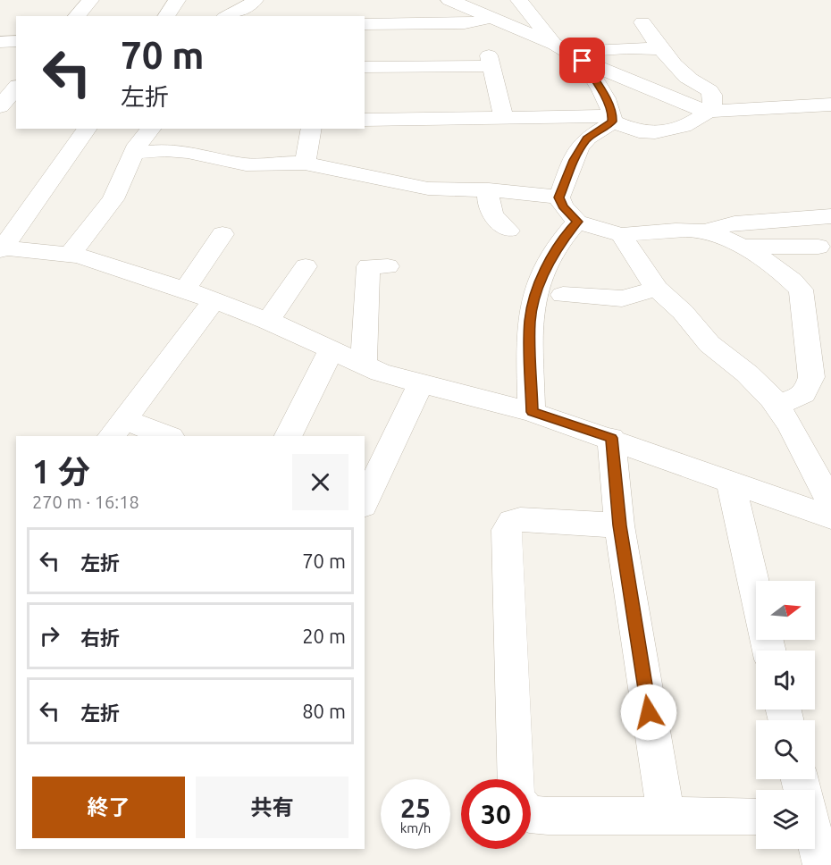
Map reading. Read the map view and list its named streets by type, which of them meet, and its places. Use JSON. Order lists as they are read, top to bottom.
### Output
{
  "north": "right",
  "page": {
    "turn": ["70 m", "左折"],
    "heading": ["1 分", "270 m · 16:18"],
    "list": [
      {
        "name": "左折",
        "value": "70 m"
      },
      {
        "name": "右折",
        "value": "20 m"
      },
      {
        "name": "左折",
        "value": "80 m"
      }
    ],
    "buttons": ["終了", "共有"],
    "speed": "25 km/h",
    "limit": "30"
  }
}
